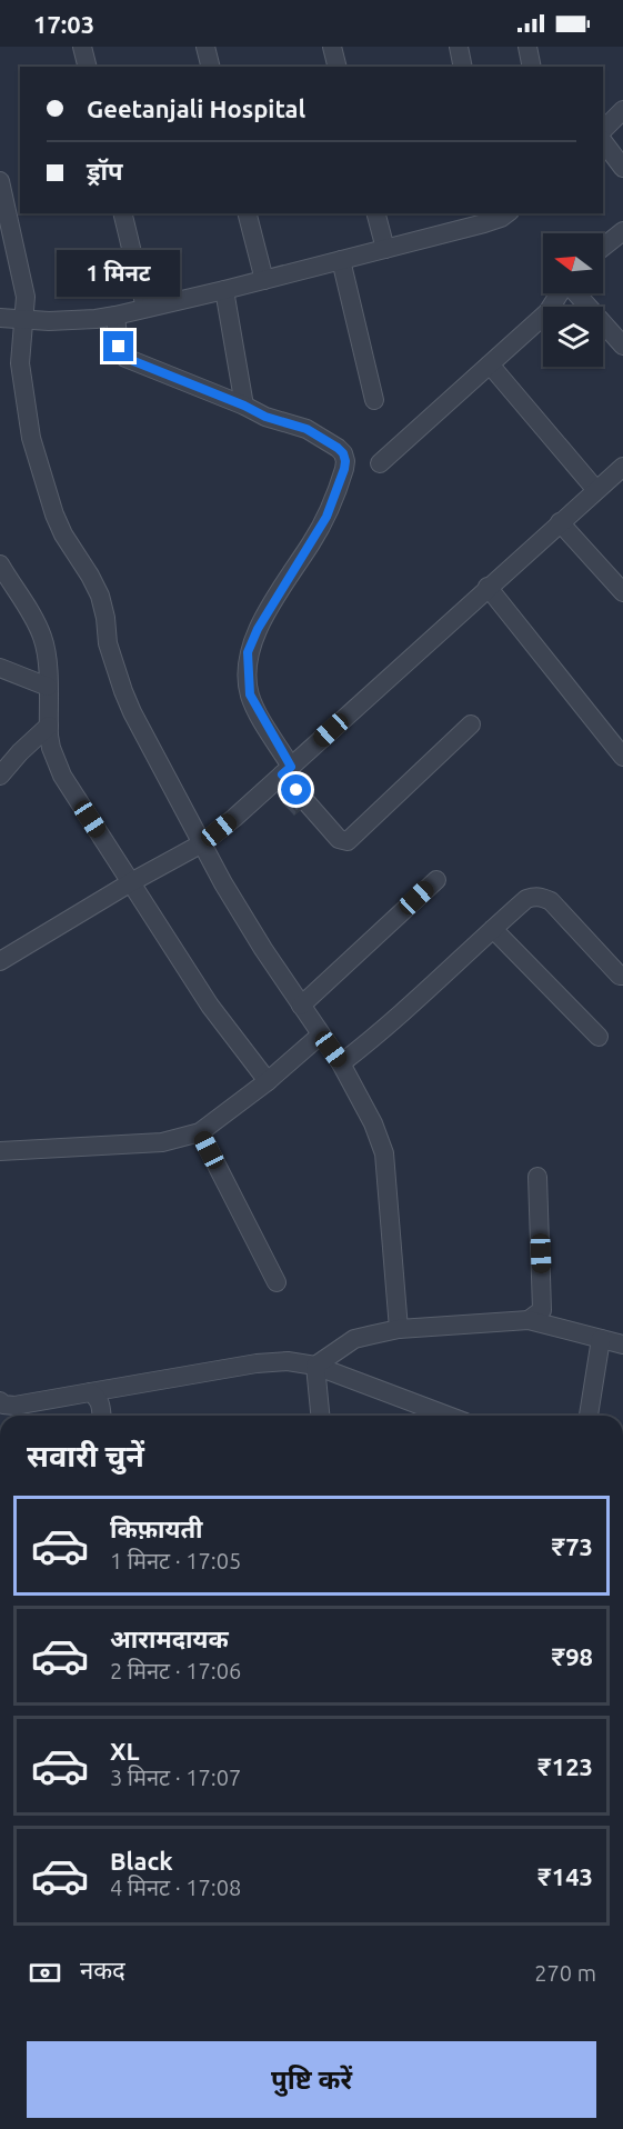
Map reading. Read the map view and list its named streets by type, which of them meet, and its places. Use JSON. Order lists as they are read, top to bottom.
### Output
{
  "north": "left",
  "page": {
    "status": "17:03",
    "banner": ["Geetanjali Hospital", "ड्रॉप"],
    "bubble": "1 मिनट",
    "heading": "सवारी चुनें",
    "list": [
      {
        "name": "किफ़ायती",
        "note": "1 मिनट · 17:05",
        "value": "₹73"
      },
      {
        "name": "आरामदायक",
        "note": "2 मिनट · 17:06",
        "value": "₹98"
      },
      {
        "name": "XL",
        "note": "3 मिनट · 17:07",
        "value": "₹123"
      },
      {
        "name": "Black",
        "note": "4 मिनट · 17:08",
        "value": "₹143"
      }
    ],
    "pay": ["नकद", "270 m"],
    "buttons": "पुष्टि करें"
  }
}
